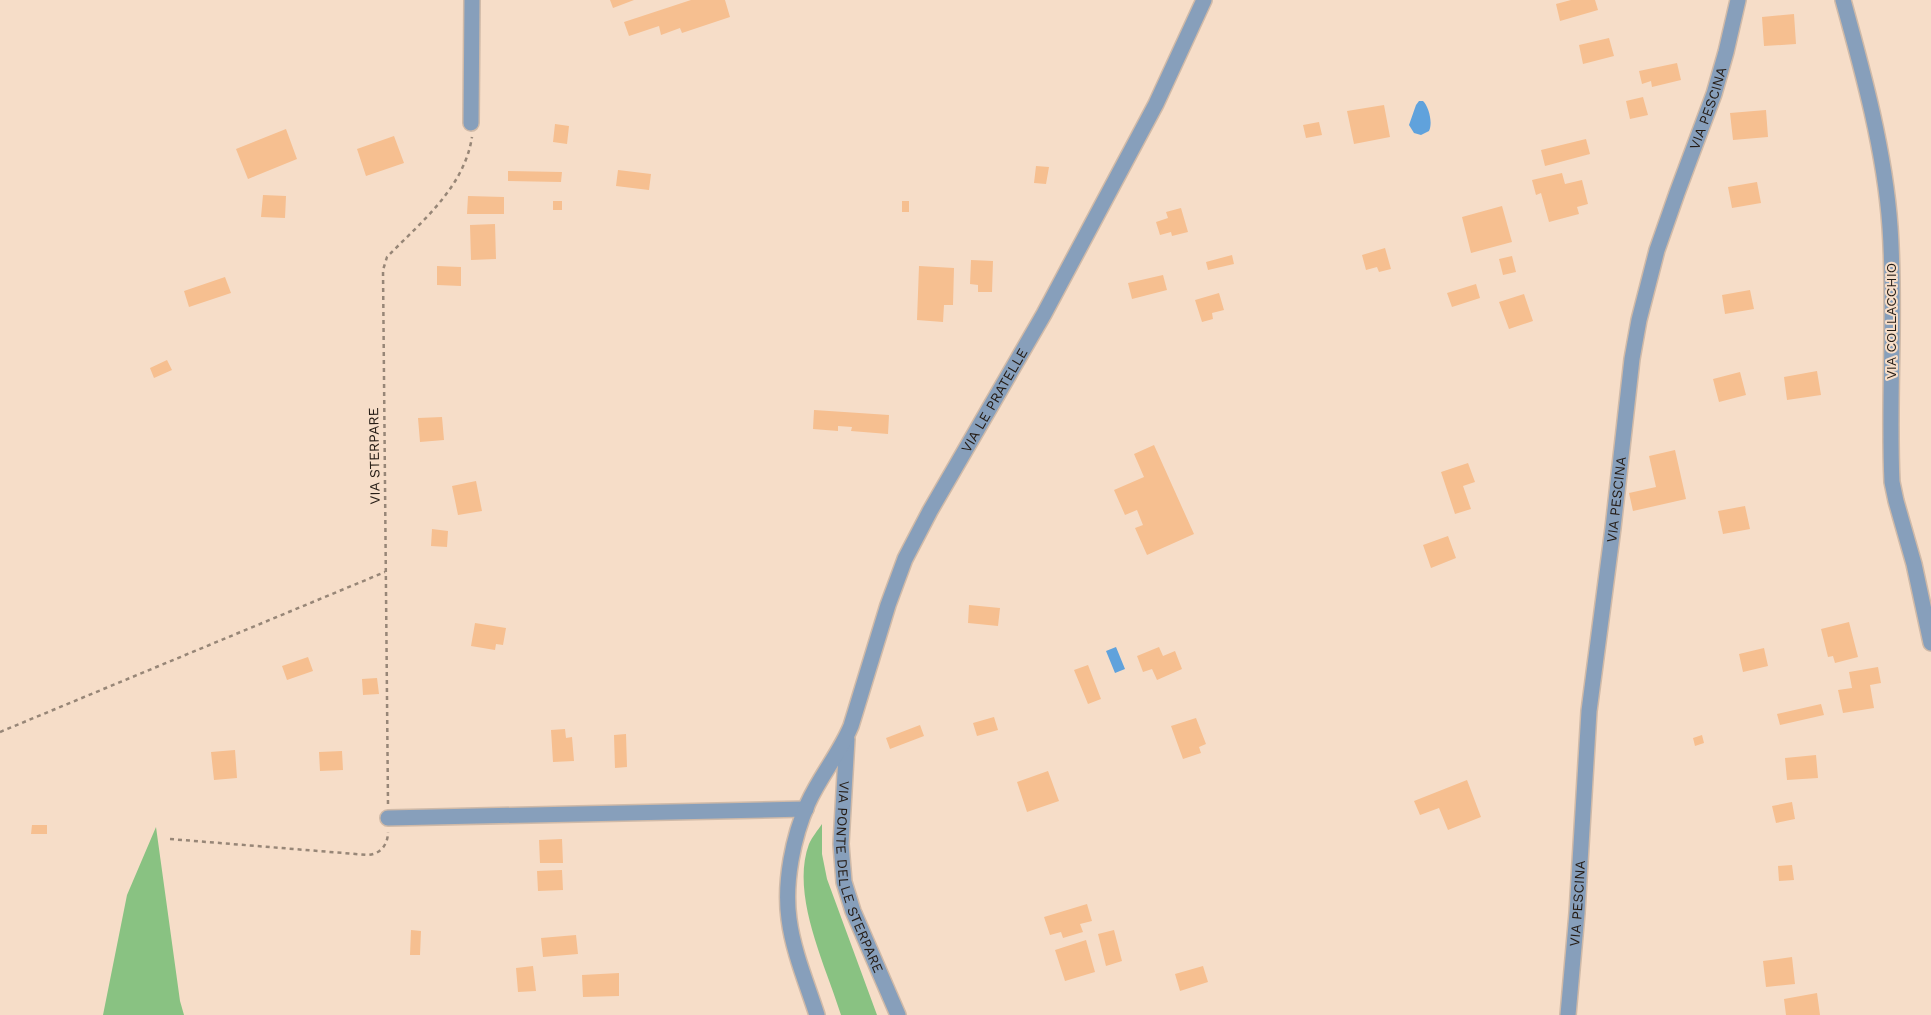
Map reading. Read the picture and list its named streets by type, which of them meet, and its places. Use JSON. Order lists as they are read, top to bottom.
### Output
{
  "streets": {
    "street": [
      "VIA PESCINA",
      "VIA COLLACCHIO",
      "VIA LE PRATELLE",
      "VIA PONTE DELLE STERPARE"
    ],
    "path": ["VIA STERPARE"]
  },
  "crossings": [
    ["VIA LE PRATELLE", "VIA PONTE DELLE STERPARE"]
  ]
}
